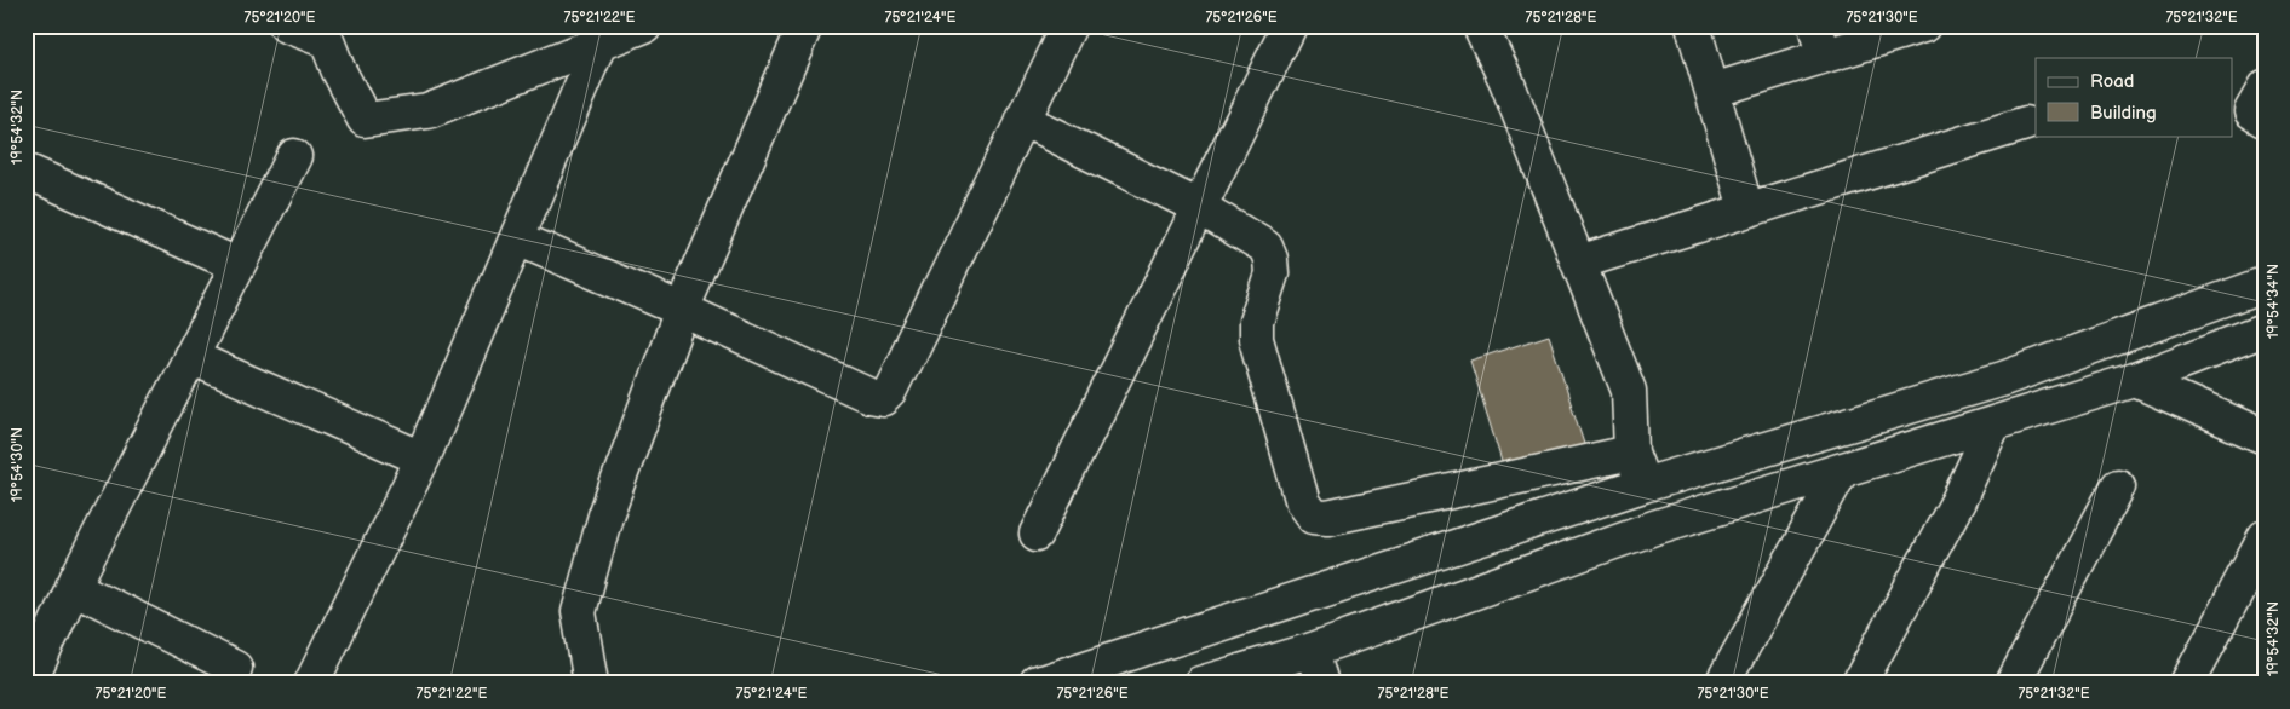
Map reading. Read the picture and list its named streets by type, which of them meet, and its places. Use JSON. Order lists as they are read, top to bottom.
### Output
{
  "legend": ["Road", "Building"],
  "coordinates": [
    "75°21'20\"E",
    "75°21'22\"E",
    "75°21'24\"E",
    "75°21'26\"E",
    "75°21'28\"E",
    "75°21'30\"E",
    "75°21'32\"E",
    "19°54'32\"N",
    "19°54'34\"N",
    "19°54'30\"N"
  ]
}
